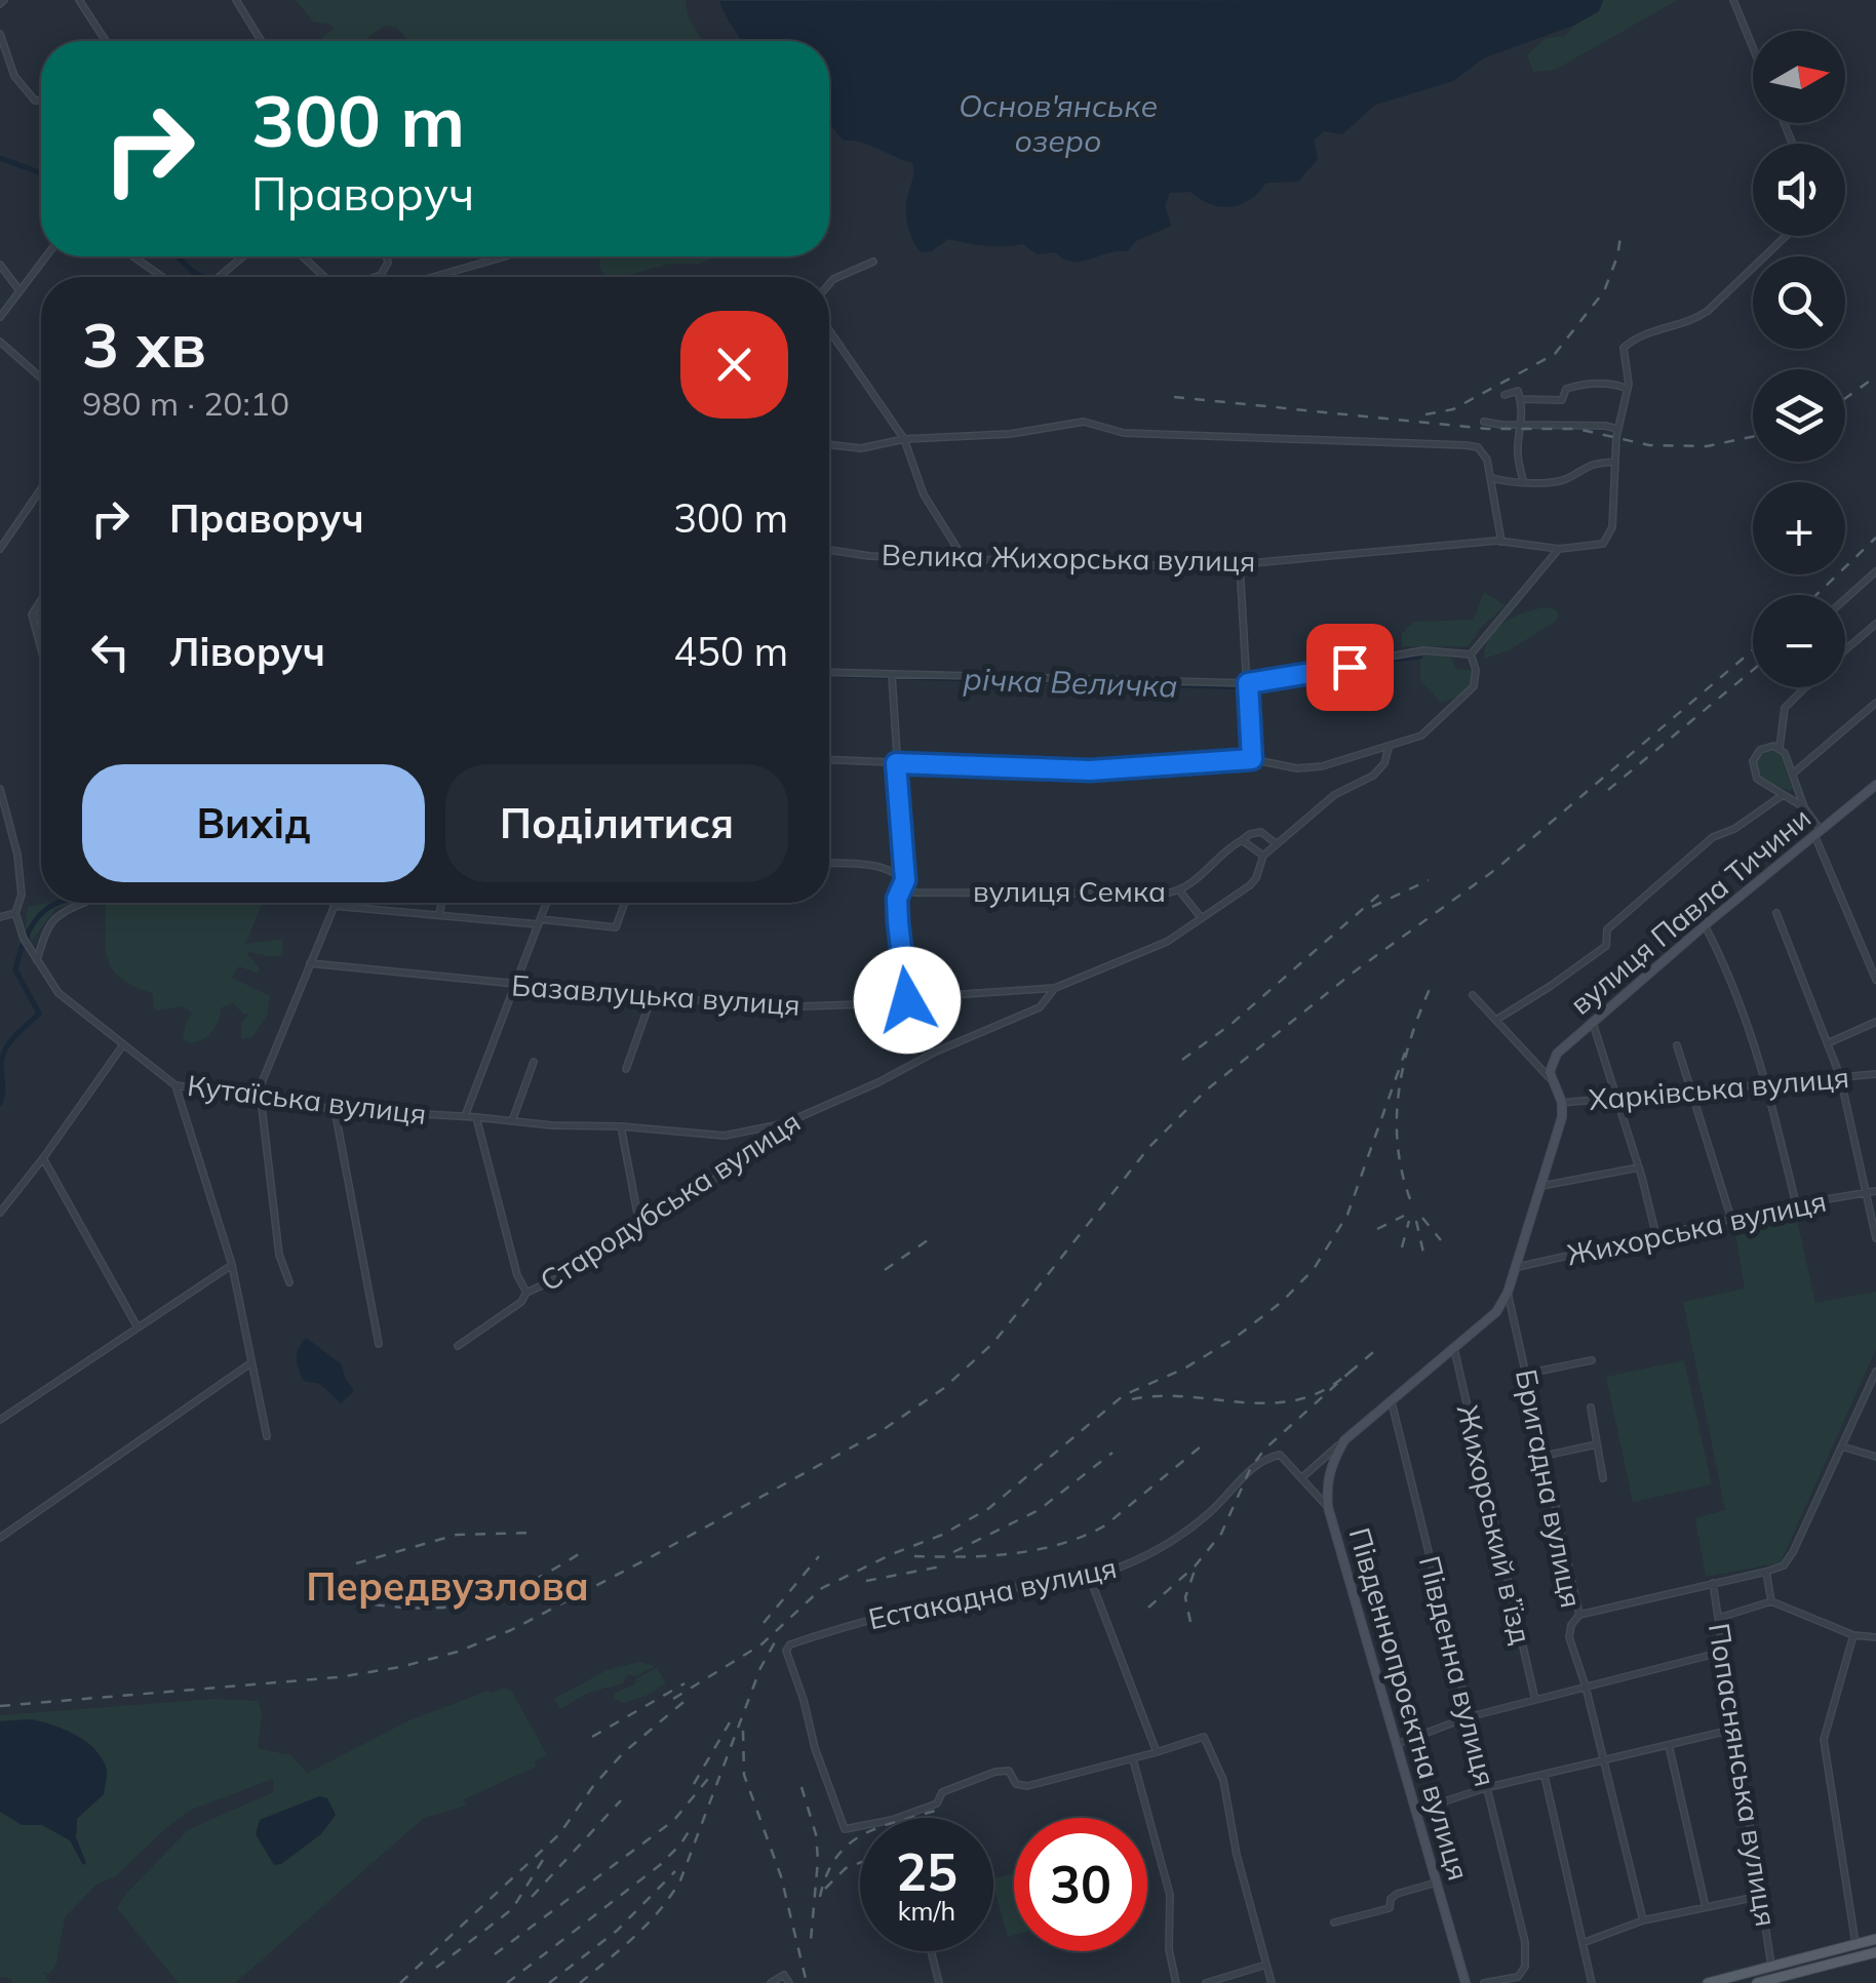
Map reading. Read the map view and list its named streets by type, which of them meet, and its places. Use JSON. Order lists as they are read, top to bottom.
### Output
{
  "streets": {
    "main road": ["вулиця Павла Тичини", "Південнопроєктна вулиця"],
    "street": [
      "Велика Жихорська вулиця",
      "вулиця Семка",
      "Базавлуцька вулиця",
      "Харківська вулиця",
      "Кутаїська вулиця",
      "Стародубська вулиця",
      "Жихорська вулиця",
      "Бригадна вулиця",
      "Жихорський в’їзд",
      "Естакадна вулиця",
      "Південна вулиця",
      "Попаснянська вулиця"
    ]
  },
  "crossings": [
    ["Базавлуцька вулиця", "Стародубська вулиця"],
    ["Кутаїська вулиця", "Стародубська вулиця"],
    ["Естакадна вулиця", "Південнопроєктна вулиця"]
  ],
  "districts": ["Передвузлова"],
  "water": ["Основ'янське озеро", "річка Величка"],
  "north": "right",
  "page": {
    "map_buttons": ["+", "−"],
    "turn": ["300 m", "Праворуч"],
    "heading": ["3 хв", "980 m · 20:10"],
    "list": [
      {
        "name": "Праворуч",
        "value": "300 m"
      },
      {
        "name": "Ліворуч",
        "value": "450 m"
      }
    ],
    "buttons": ["Вихід", "Поділитися"],
    "speed": "25 km/h",
    "limit": "30"
  }
}
